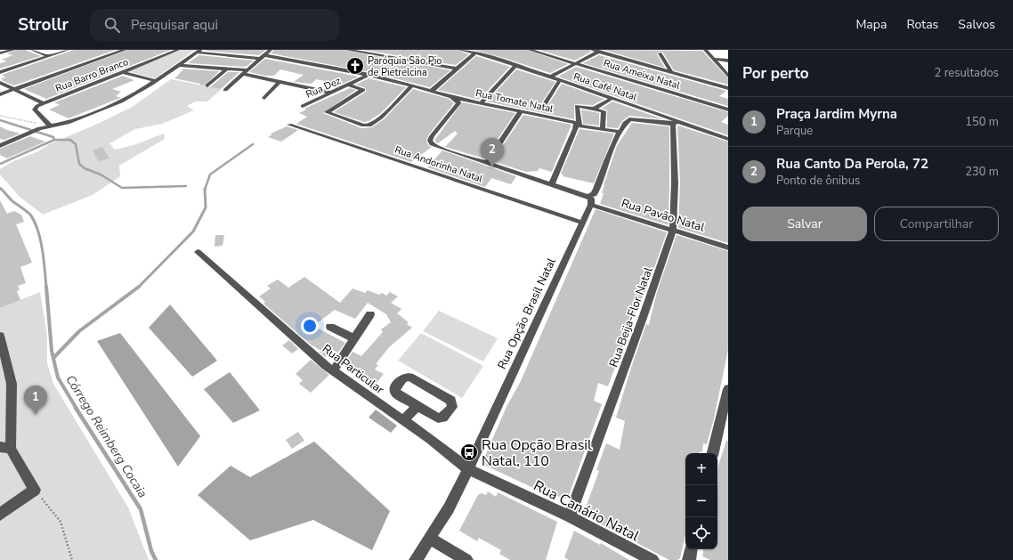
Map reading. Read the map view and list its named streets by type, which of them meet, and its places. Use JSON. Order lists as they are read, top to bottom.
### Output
{
  "streets": {
    "street": [
      "Rua Ameixa Natal",
      "Rua Barro Branco",
      "Rua Café Natal",
      "Rua Dez",
      "Rua Tomate Natal",
      "Rua Andorinha Natal",
      "Rua Pavão Natal",
      "Rua Opção Brasil Natal",
      "Rua Beija-Flor Natal",
      "Rua Particular",
      "Rua Canário Natal"
    ]
  },
  "crossings": [
    ["Rua Café Natal", "Rua Beija-Flor Natal"],
    ["Rua Dez", "Rua Tomate Natal"],
    ["Rua Andorinha Natal", "Rua Opção Brasil Natal"],
    ["Rua Pavão Natal", "Rua Opção Brasil Natal"],
    ["Rua Pavão Natal", "Rua Beija-Flor Natal"],
    ["Rua Opção Brasil Natal", "Rua Particular"],
    ["Rua Opção Brasil Natal", "Rua Canário Natal"],
    ["Rua Beija-Flor Natal", "Rua Canário Natal"],
    ["Rua Particular", "Rua Canário Natal"]
  ],
  "water": ["Córrego Reimberg Cocaia"],
  "places": {
    "church": ["Paróquia São Pio de Pietrelcina"],
    "bus stop": ["Rua Opção Brasil Natal, 110"]
  },
  "page": {
    "header": "Strollr",
    "search": "Pesquisar aqui",
    "nav": ["Mapa", "Rotas", "Salvos"],
    "heading": ["Por perto", "2 resultados"],
    "list": [
      {
        "mark": "1",
        "name": "Praça Jardim Myrna",
        "note": "Parque",
        "value": "150 m"
      },
      {
        "mark": "2",
        "name": "Rua Canto Da Perola, 72",
        "note": "Ponto de ônibus",
        "value": "230 m"
      }
    ],
    "pins": ["2", "1"],
    "buttons": ["Salvar", "Compartilhar"],
    "map_buttons": ["+", "−"]
  }
}
